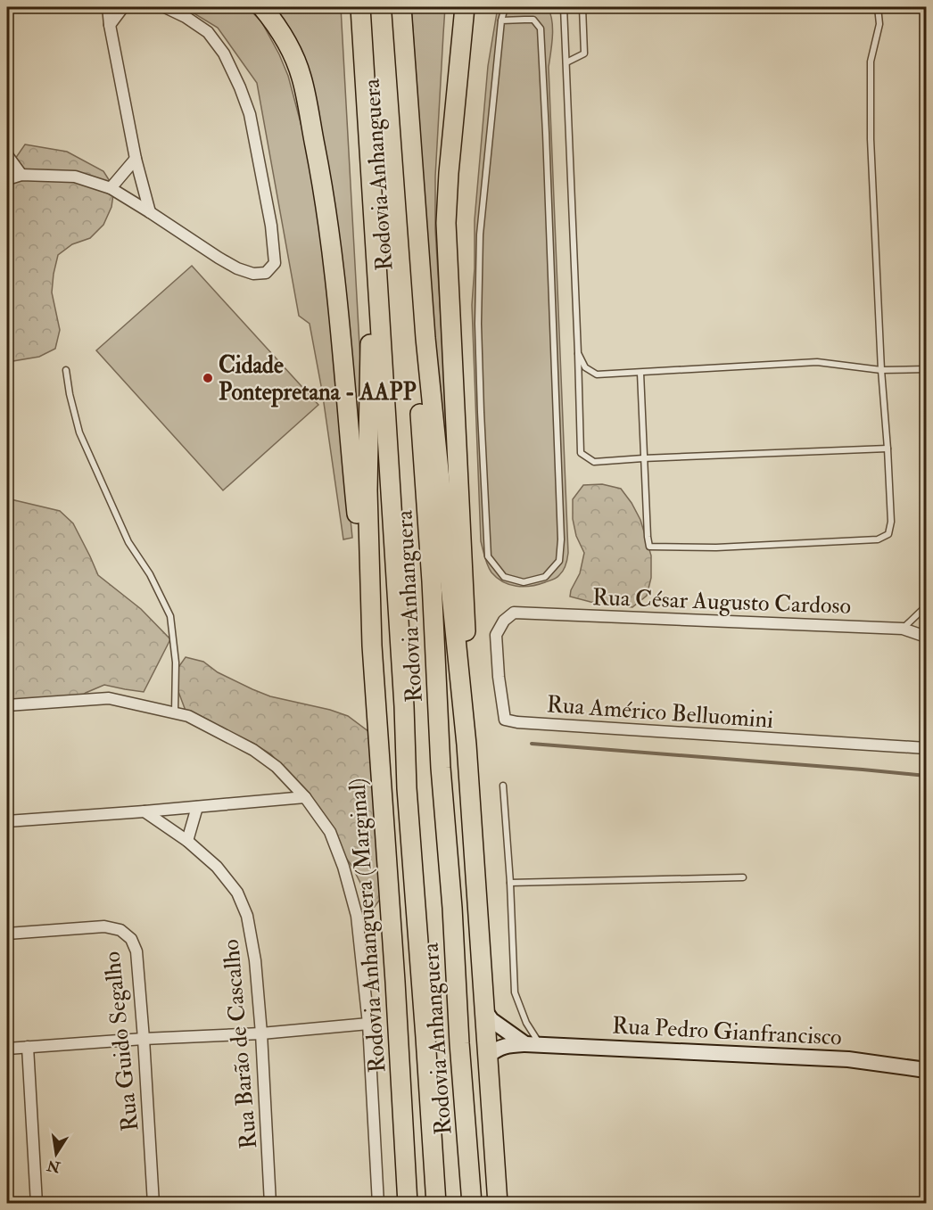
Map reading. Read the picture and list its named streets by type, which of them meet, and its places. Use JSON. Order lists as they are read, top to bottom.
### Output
{
  "streets": {
    "highway": ["Rodovia Anhanguera", "Rodovia Anhanguera (Marginal)"],
    "street": [
      "Rua César Augusto Cardoso",
      "Rua Américo Belluomini",
      "Rua Pedro Gianfrancisco",
      "Rua Guido Segalho",
      "Rua Barão de Cascalho"
    ]
  },
  "crossings": [
    ["Rua César Augusto Cardoso", "Rua Américo Belluomini"]
  ],
  "places": ["Cidade Pontepretana - AAPP"],
  "north": "bottom"
}
